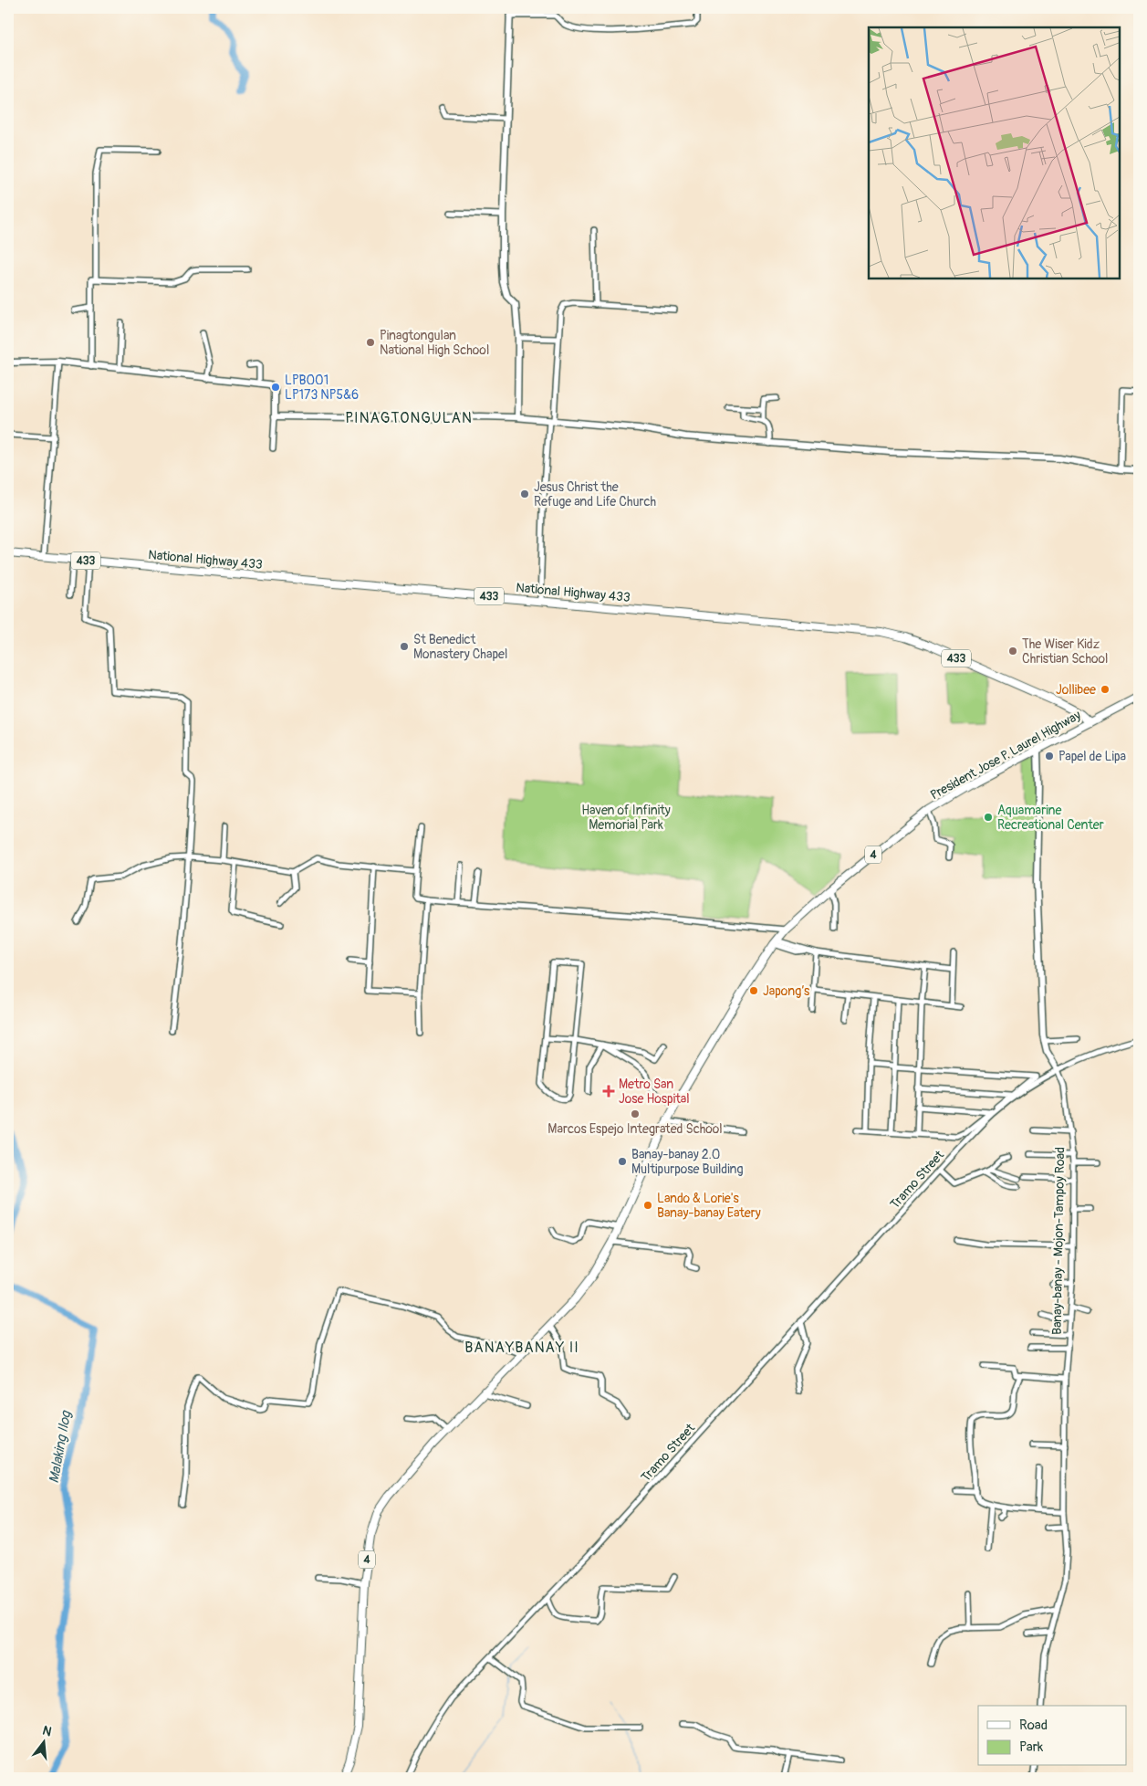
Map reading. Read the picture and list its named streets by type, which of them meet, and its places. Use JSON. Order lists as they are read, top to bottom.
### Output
{
  "streets": {
    "main road": [
      "National Highway 433",
      "433",
      "President Jose P. Laurel Highway",
      "4"
    ],
    "street": ["Tramo Street", "Banay-banay - Mojon-Tampoy Road"]
  },
  "crossings": [
    ["National Highway 433", "President Jose P. Laurel Highway"],
    ["President Jose P. Laurel Highway", "Banay-banay - Mojon-Tampoy Road"],
    ["Tramo Street", "Banay-banay - Mojon-Tampoy Road"]
  ],
  "districts": ["PINAGTONGULAN", "BANAYBANAY II"],
  "water": ["Malaking Ilog"],
  "parks": ["Haven of Infinity Memorial Park"],
  "places": {
    "other": [
      "Pinagtongulan National High School",
      "LPB001 LP173 NP5&6",
      "Jesus Christ the Refuge and Life Church",
      "St Benedict Monastery Chapel",
      "The Wiser Kidz Christian School",
      "Jollibee",
      "Papel de Lipa",
      "Aquamarine Recreational Center",
      "Japong’s",
      "Marcos Espejo Integrated School",
      "Banay-banay 2.0 Multipurpose Building",
      "Lando & Lorie's Banay-banay Eatery"
    ],
    "health": ["Metro San Jose Hospital"]
  },
  "legend": ["Road", "Park"],
  "north": "top"
}
